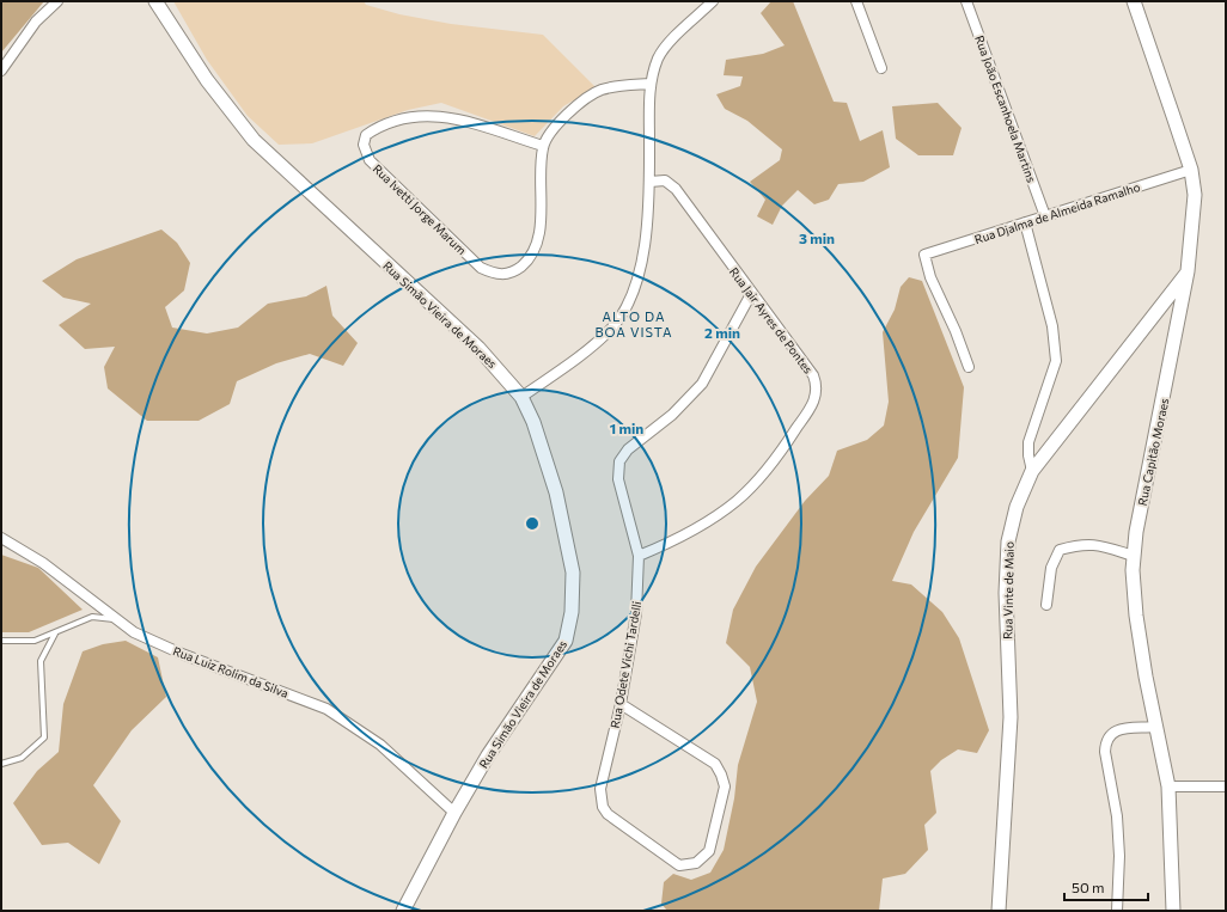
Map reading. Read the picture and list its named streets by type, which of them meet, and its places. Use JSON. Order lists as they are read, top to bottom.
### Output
{
  "streets": {
    "street": [
      "Rua João Escanhoela Martins",
      "Rua Ivetti Jorge Marum",
      "Rua Djalma de Almeida Ramalho",
      "Rua Simão Vieira de Moraes",
      "Rua Jair Ayres de Pontes",
      "Rua Capitão Moraes",
      "Rua Vinte de Maio",
      "Rua Odete Vichi Tardelli",
      "Rua Luiz Rolim da Silva"
    ]
  },
  "crossings": [
    ["Rua João Escanhoela Martins", "Rua Djalma de Almeida Ramalho"],
    ["Rua Djalma de Almeida Ramalho", "Rua Capitão Moraes"],
    ["Rua Simão Vieira de Moraes", "Rua Luiz Rolim da Silva"],
    ["Rua Jair Ayres de Pontes", "Rua Odete Vichi Tardelli"],
    ["Rua Capitão Moraes", "Rua Vinte de Maio"]
  ],
  "districts": ["ALTO DA BOA VISTA"],
  "scale_bar": "50 m",
  "rings": ["3 min", "2 min", "1 min"]
}
